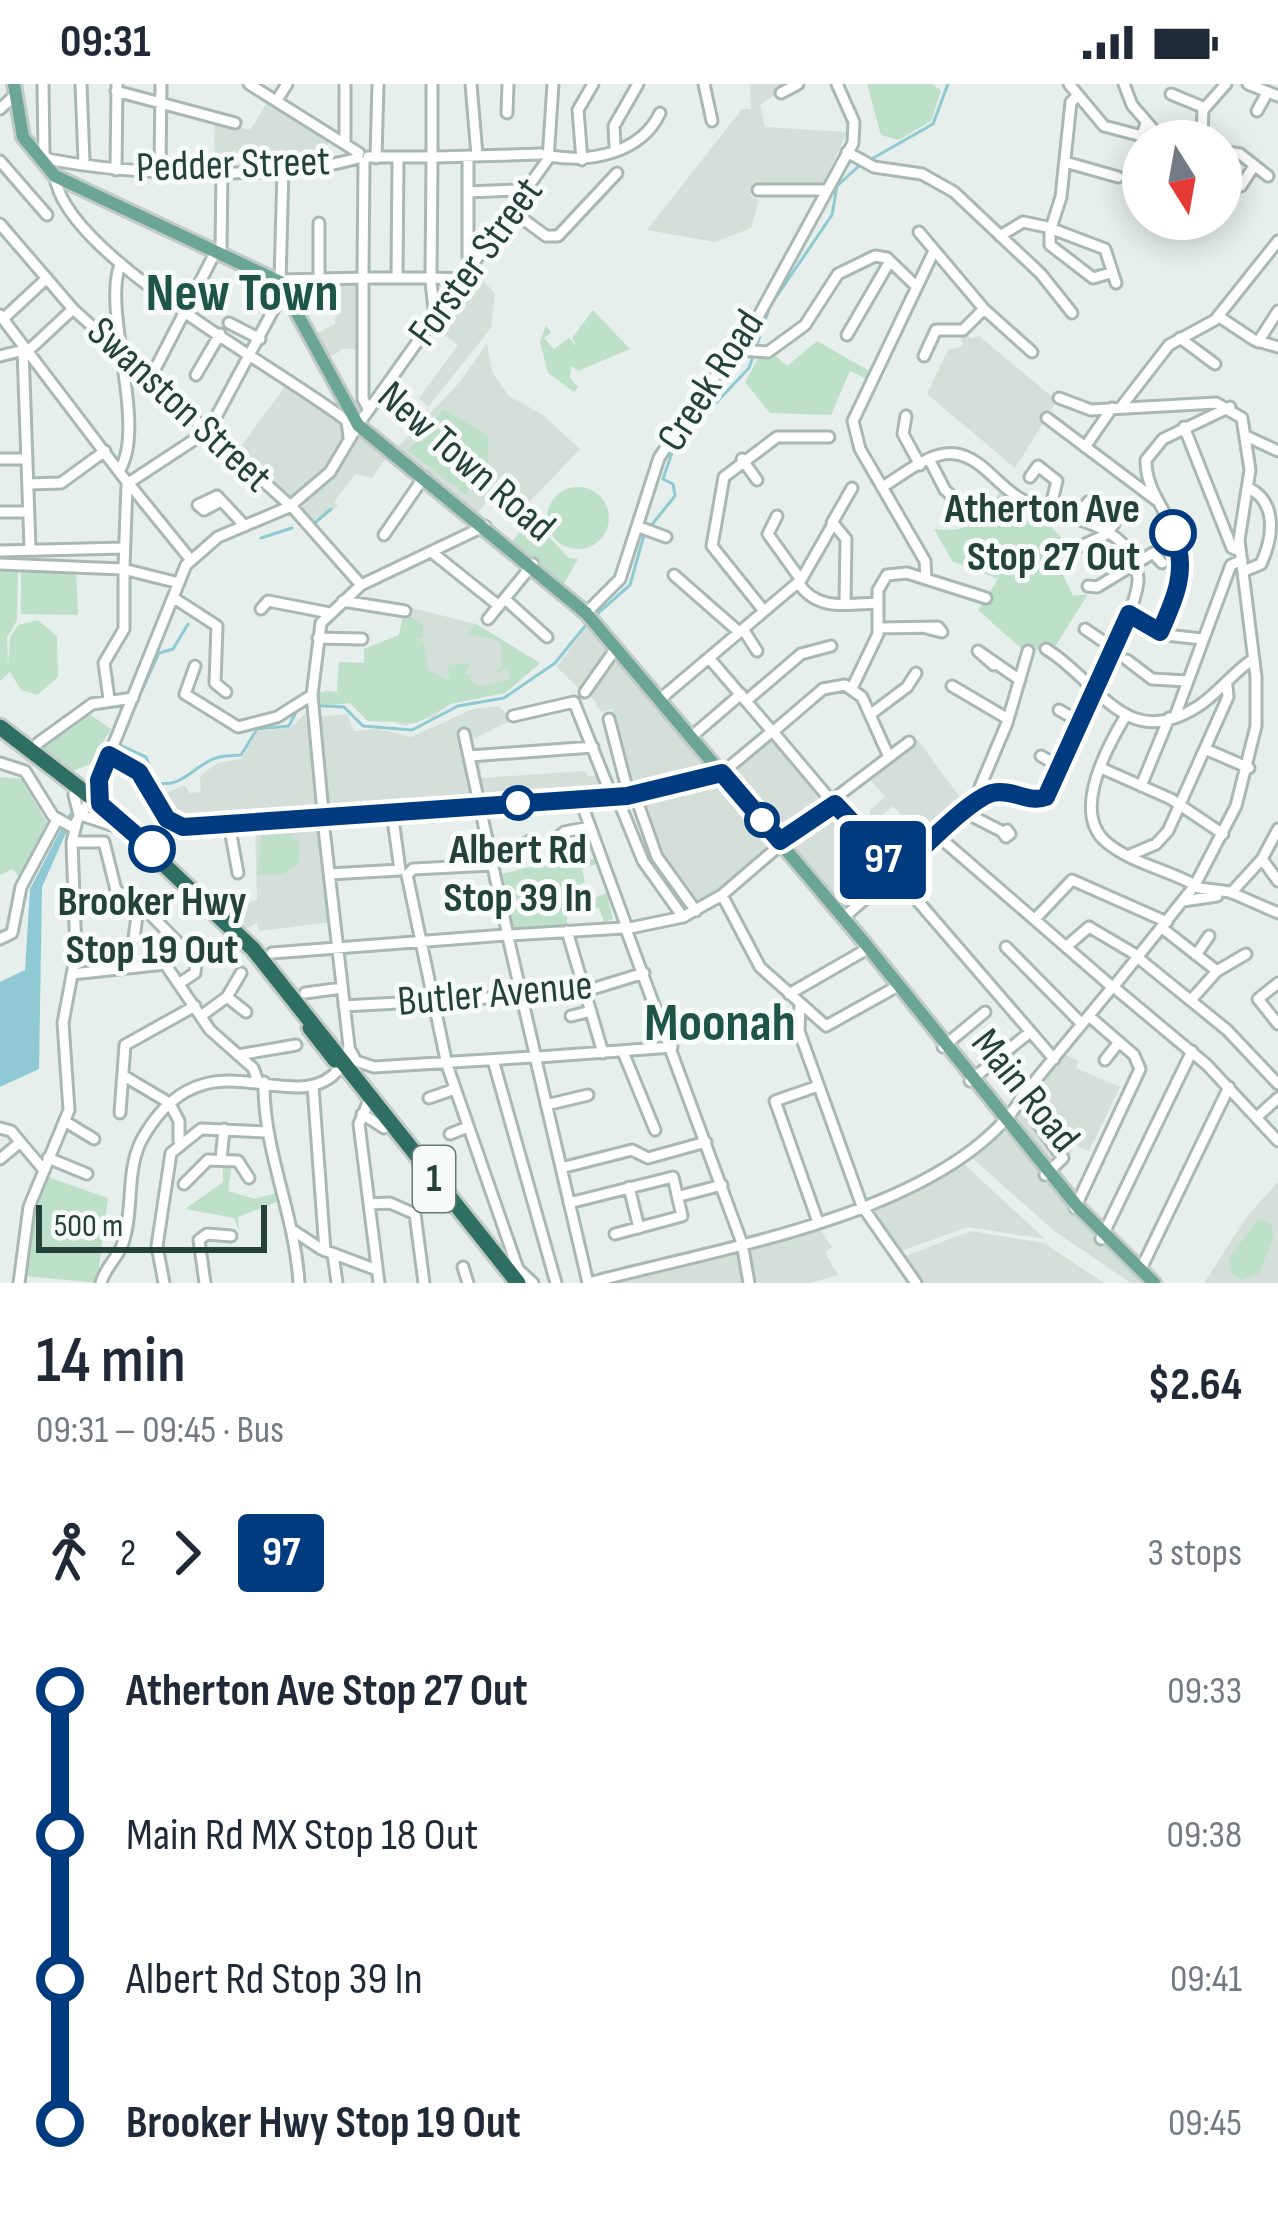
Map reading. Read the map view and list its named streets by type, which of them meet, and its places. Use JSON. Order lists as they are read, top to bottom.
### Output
{
  "streets": {
    "highway": ["1"],
    "main road": ["New Town Road", "Main Road"],
    "street": [
      "Pedder Street",
      "Forster Street",
      "Creek Road",
      "Swanston Street",
      "Butler Avenue"
    ]
  },
  "crossings": [
    ["Pedder Street", "Forster Street"],
    ["Forster Street", "Swanston Street"],
    ["Forster Street", "New Town Road"],
    ["Creek Road", "New Town Road"],
    ["Creek Road", "Main Road"],
    ["New Town Road", "Main Road"],
    ["Butler Avenue", "1"]
  ],
  "districts": ["New Town", "Moonah"],
  "places": ["Atherton Ave Stop 27 Out", "Albert Rd Stop 39 In", "Brooker Hwy Stop 19 Out"],
  "lines": ["bus line 97"],
  "scale_bar": "500 m",
  "north": "bottom",
  "page": {
    "status": "09:31",
    "on_map": "97",
    "scale": "500 m",
    "heading": ["14 min", "09:31 – 09:45 · Bus", "$2.64"],
    "legs": ["2", "97", "3 stops"],
    "list": [
      {
        "name": "Atherton Ave Stop 27 Out",
        "value": "09:33"
      },
      {
        "name": "Main Rd MX Stop 18 Out",
        "value": "09:38"
      },
      {
        "name": "Albert Rd Stop 39 In",
        "value": "09:41"
      },
      {
        "name": "Brooker Hwy Stop 19 Out",
        "value": "09:45"
      }
    ]
  }
}
